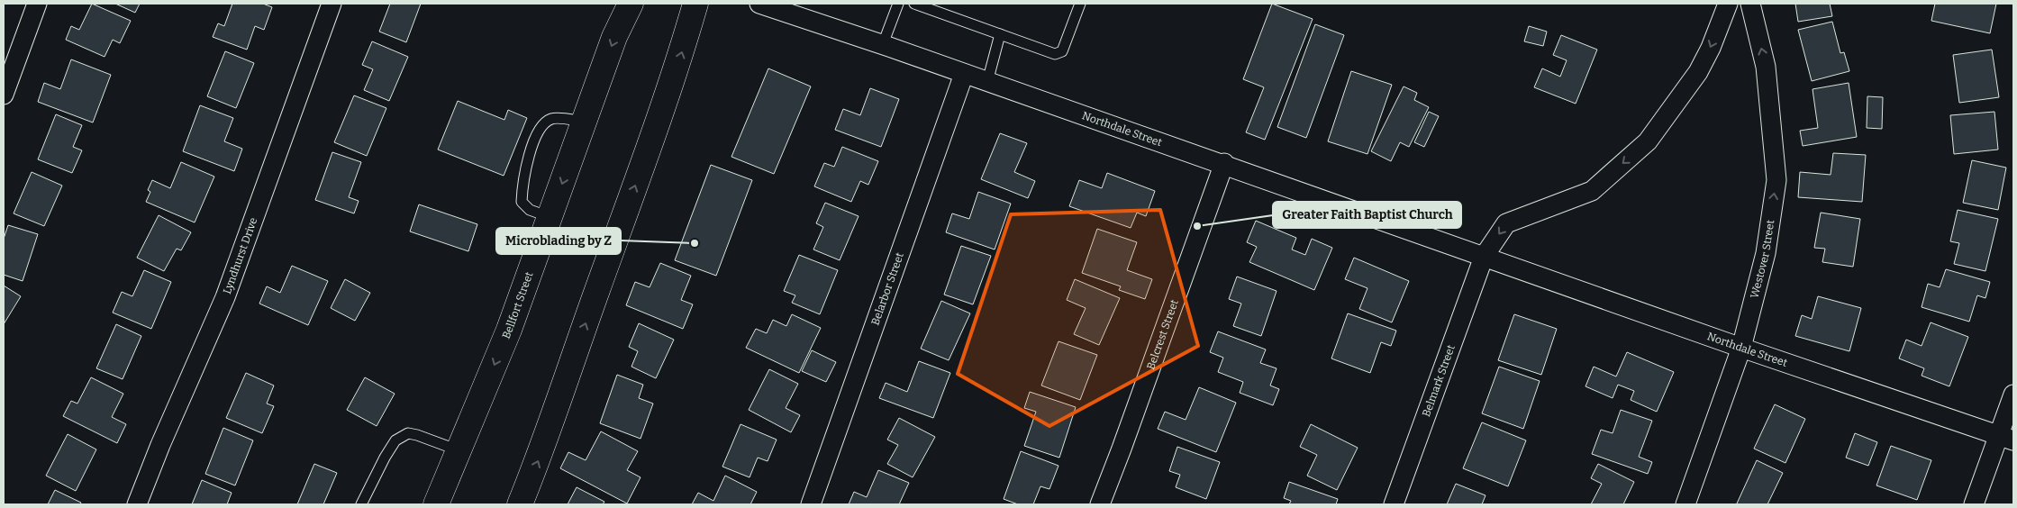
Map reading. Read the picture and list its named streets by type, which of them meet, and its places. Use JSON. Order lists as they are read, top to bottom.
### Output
{
  "streets": {
    "main road": ["Bellfort Street"],
    "street": [
      "Northdale Street",
      "Lyndhurst Drive",
      "Westover Street",
      "Belarbor Street",
      "Belcrest Street",
      "Belmark Street"
    ]
  },
  "crossings": [
    ["Northdale Street", "Westover Street"],
    ["Northdale Street", "Belarbor Street"],
    ["Northdale Street", "Belcrest Street"],
    ["Northdale Street", "Belmark Street"]
  ],
  "one_way": ["Westover Street"],
  "places": ["Greater Faith Baptist Church", "Microblading by Z"]
}
